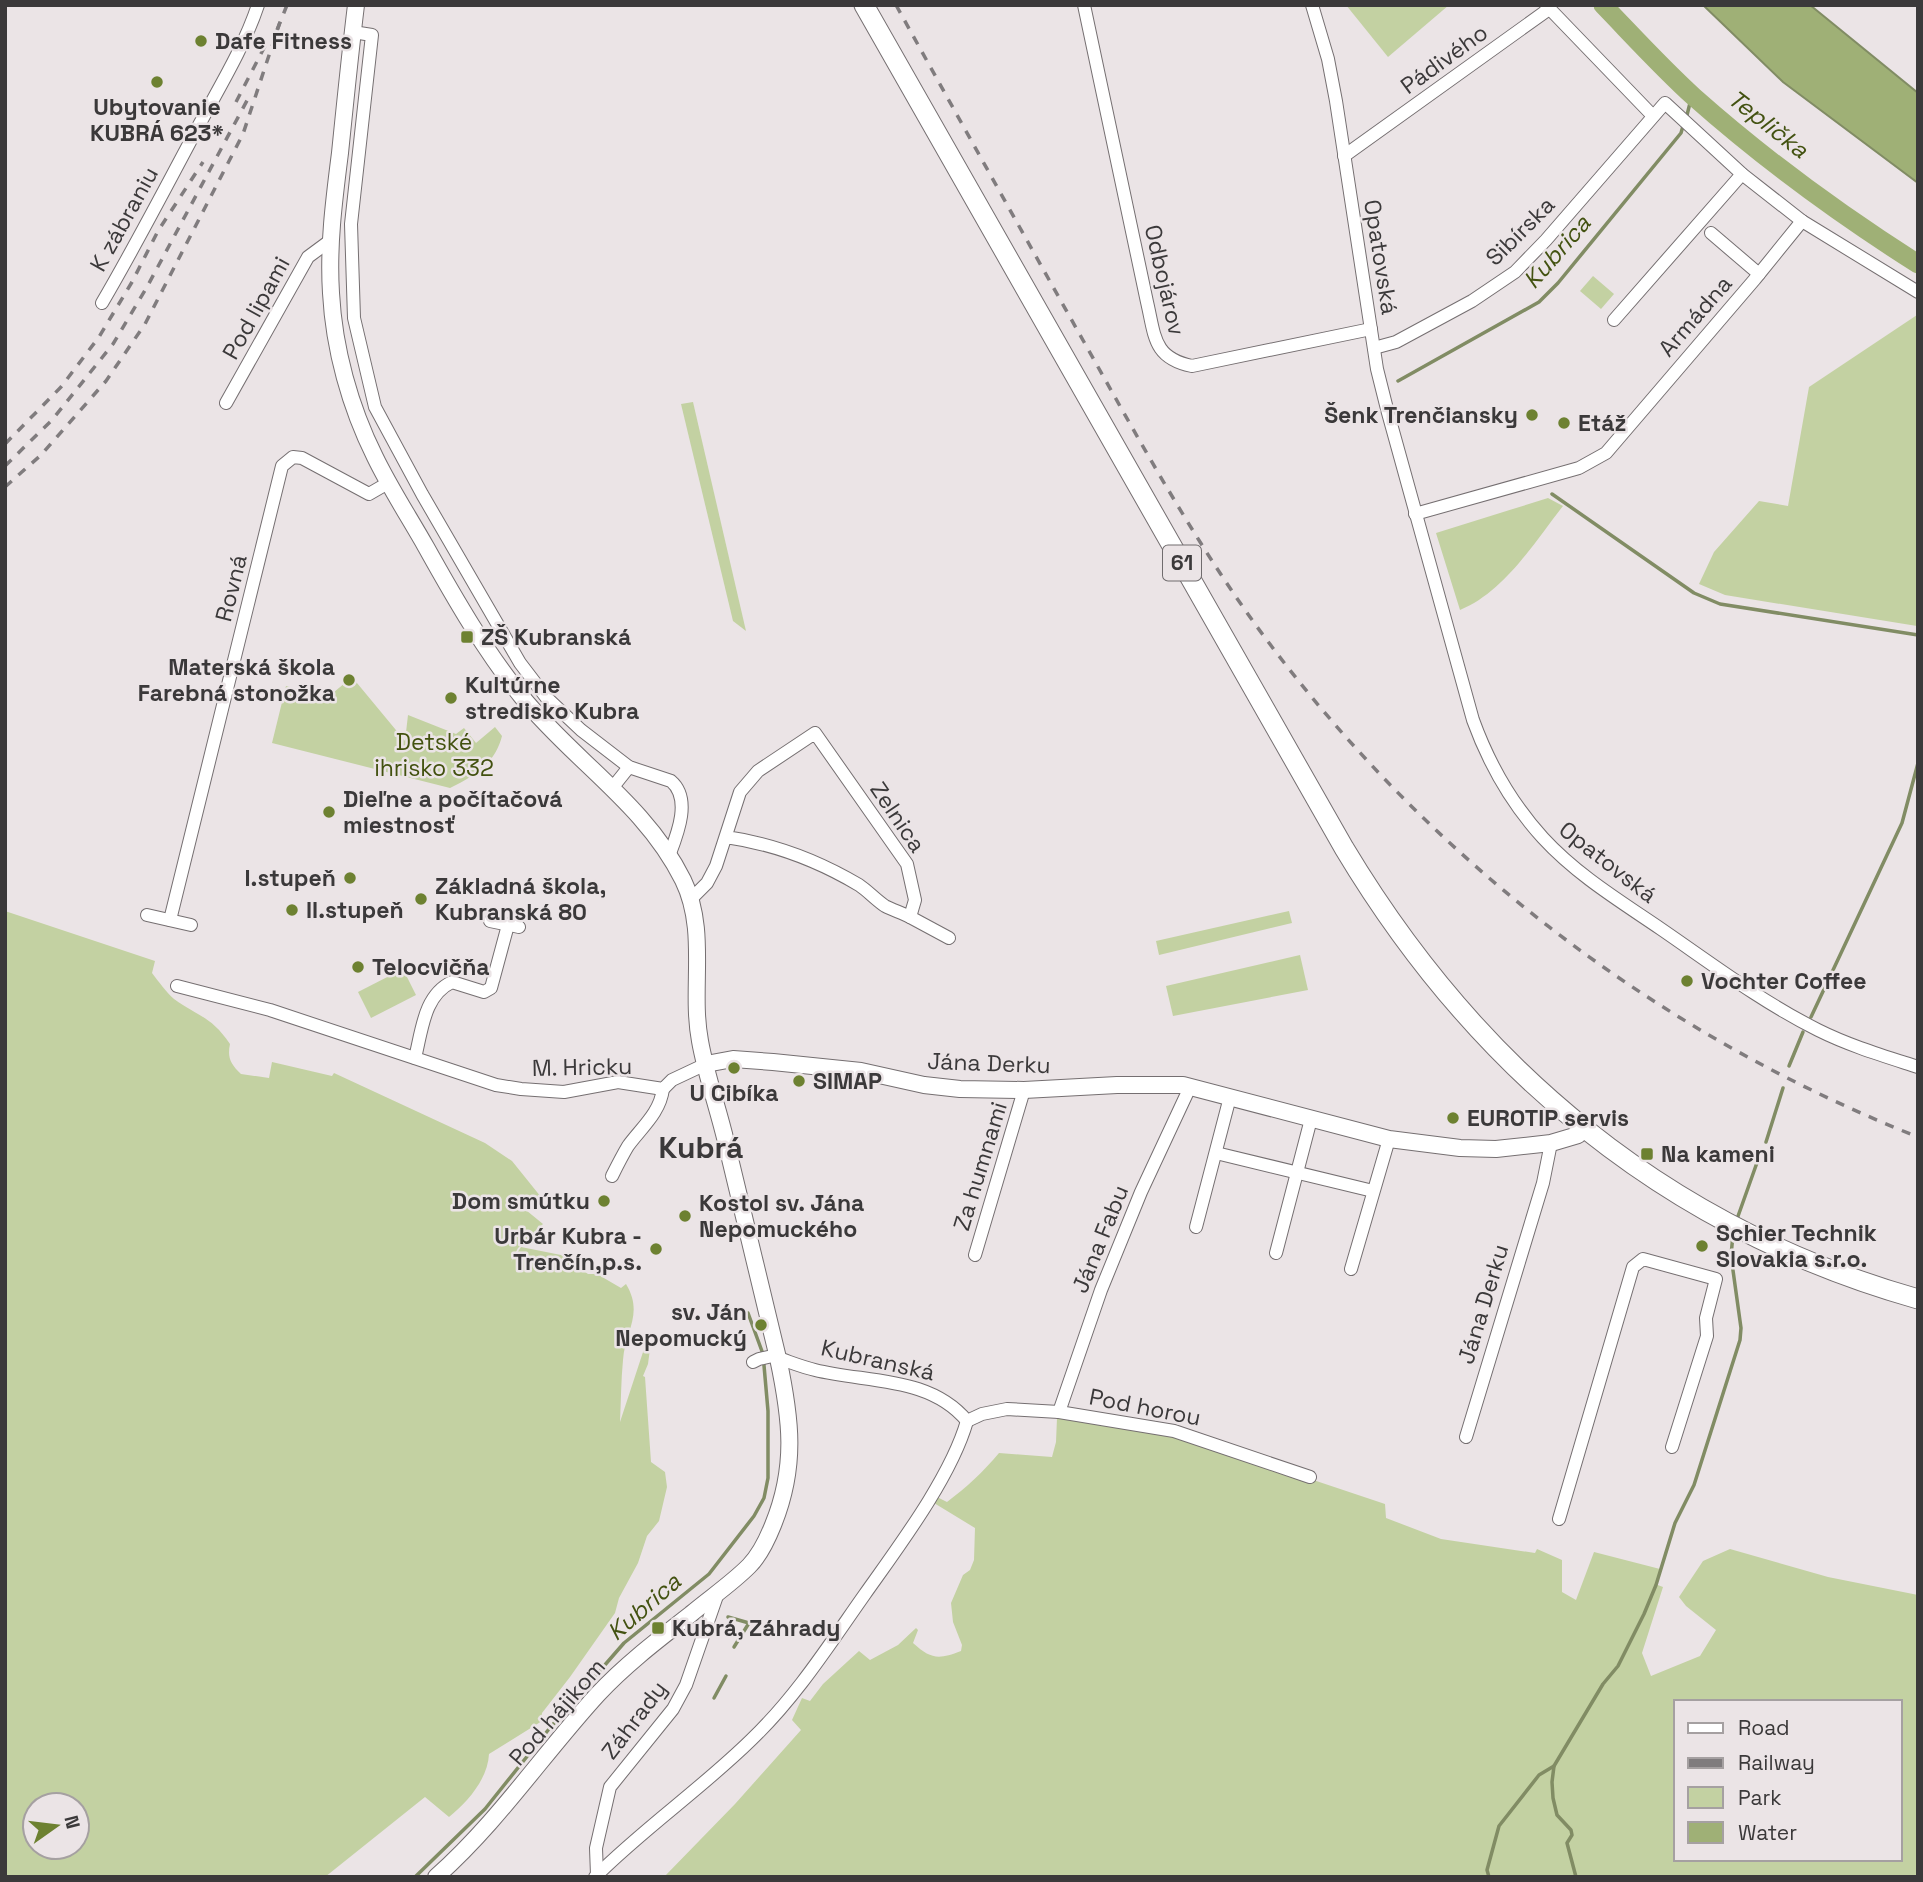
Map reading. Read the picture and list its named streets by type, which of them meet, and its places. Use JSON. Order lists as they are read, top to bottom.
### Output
{
  "streets": {
    "main road": ["61"],
    "street": [
      "Pádivého",
      "K zábraniu",
      "Sibírska",
      "Opatovská",
      "Odbojárov",
      "Pod lipami",
      "Armádna",
      "Rovná",
      "Zelnica",
      "Jána Derku",
      "M. Hricku",
      "Za humnami",
      "Jána Fabu",
      "Kubranská",
      "Pod horou",
      "Pod hájikom",
      "Záhrady"
    ]
  },
  "crossings": [
    ["Pádivého", "Sibírska"],
    ["Pádivého", "Opatovská"],
    ["Sibírska", "Opatovská"],
    ["Opatovská", "Odbojárov"],
    ["Opatovská", "Armádna"],
    ["61", "Jána Derku"],
    ["Jána Derku", "M. Hricku"],
    ["Jána Derku", "Za humnami"],
    ["Jána Derku", "Jána Fabu"],
    ["Jána Fabu", "Pod horou"],
    ["Kubranská", "Pod horou"],
    ["Kubranská", "Pod hájikom"],
    ["Pod hájikom", "Záhrady"]
  ],
  "districts": ["Kubrá"],
  "water": ["Teplička", "Kubrica"],
  "parks": ["Detské ihrisko 332"],
  "places": {
    "other": [
      "Dafe Fitness",
      "Ubytovanie KUBRÁ 623*",
      "Šenk Trenčiansky",
      "Etáž",
      "Materská škola Farebná stonožka",
      "Kultúrne stredisko Kubra",
      "Dieľne a počítačová miestnosť",
      "I.stupeň",
      "Základná škola, Kubranská 80",
      "II.stupeň",
      "Telocvičňa",
      "Vochter Coffee",
      "U Cibíka",
      "SIMAP",
      "EUROTIP servis",
      "Dom smútku",
      "Kostol sv. Jána Nepomuckého",
      "Schier Technik Slovakia s.r.o.",
      "Urbár Kubra - Trenčín,p.s.",
      "sv. Ján Nepomucký"
    ],
    "transit": ["ZŠ Kubranská", "Na kameni", "Kubrá, Záhrady"]
  },
  "legend": [
    "Road",
    "Railway",
    "Park",
    "Water"
  ],
  "north": "right"
}
